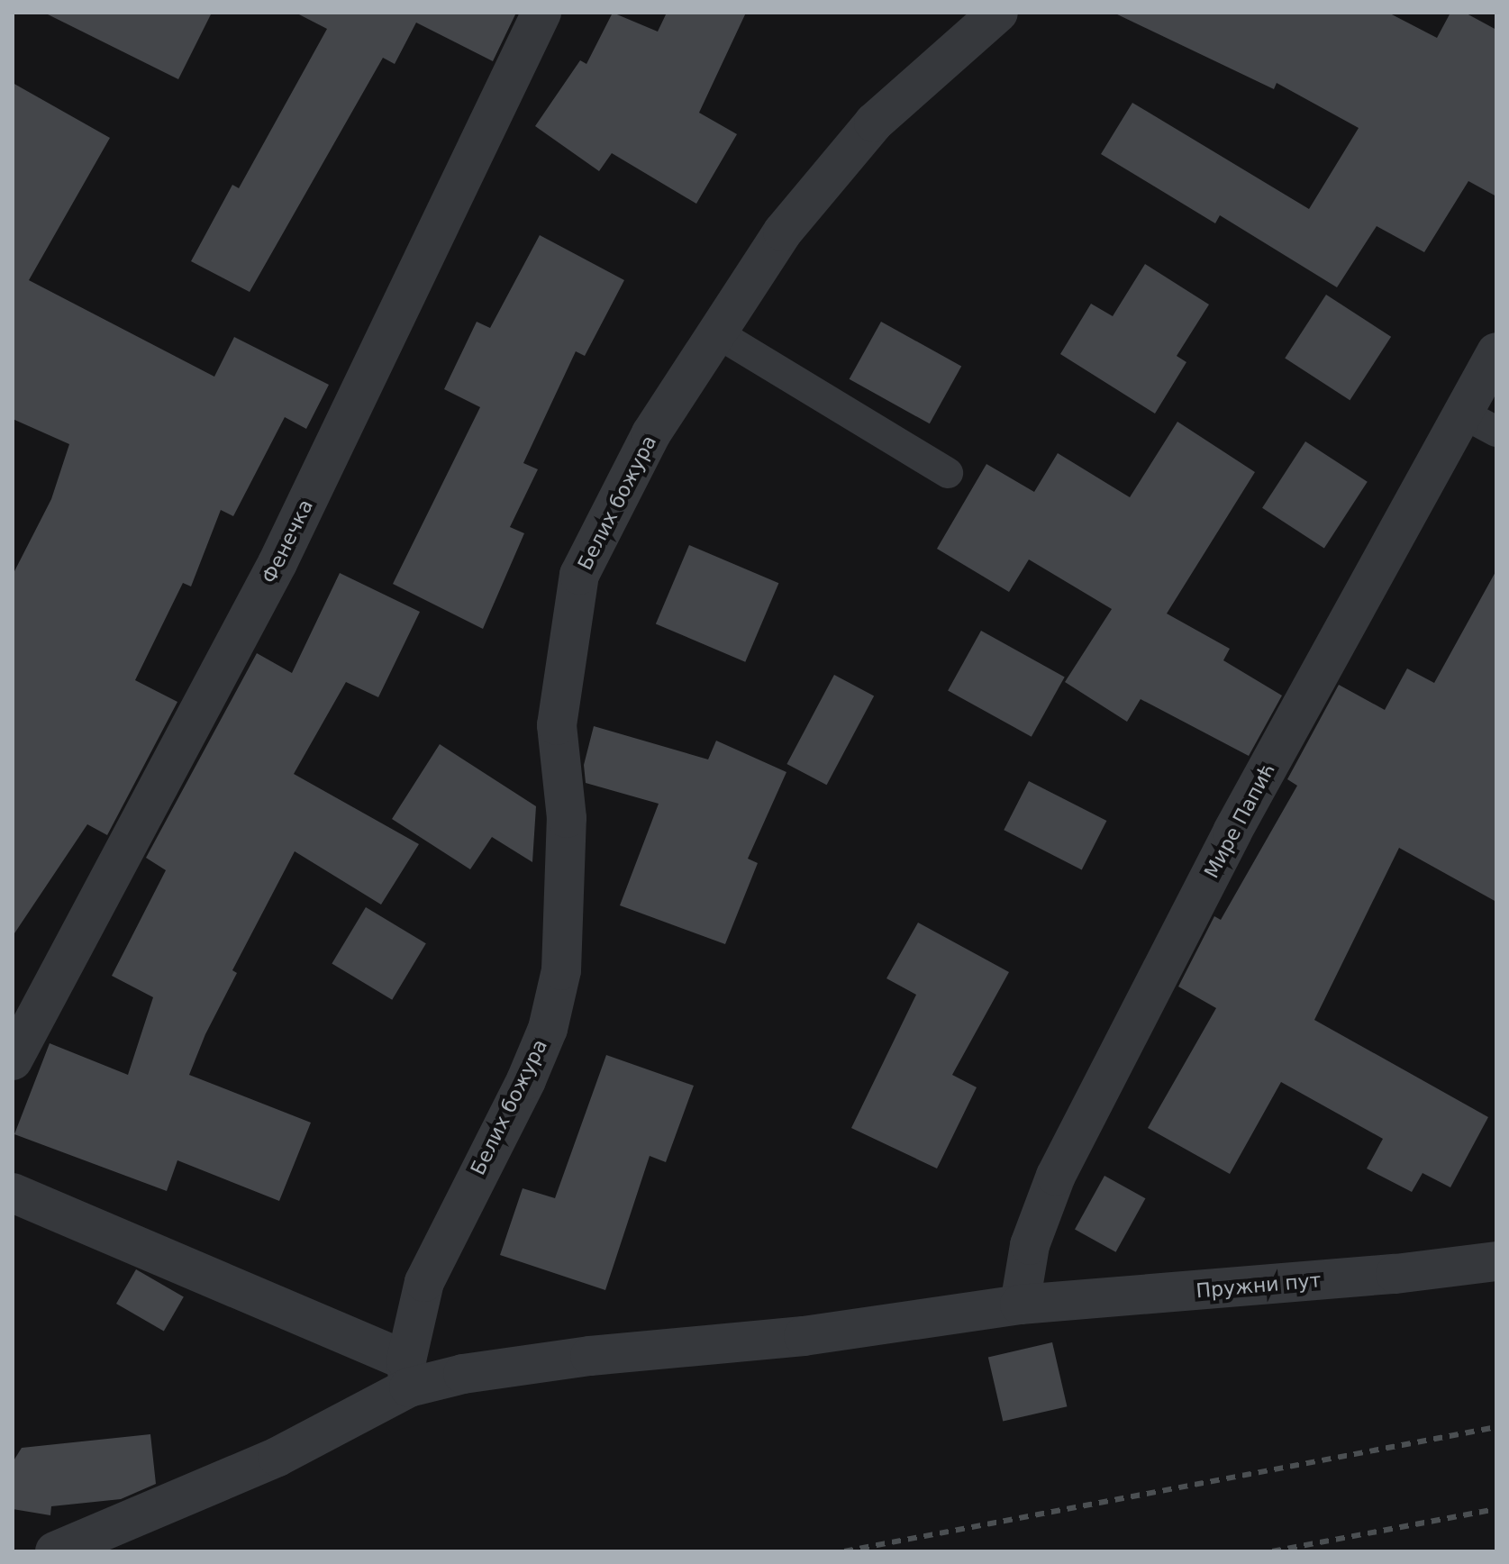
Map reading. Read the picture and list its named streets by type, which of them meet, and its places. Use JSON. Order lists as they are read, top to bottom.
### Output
{
  "streets": {
    "street": [
      "Белих божура",
      "Фенечка",
      "Мире Папић",
      "Пружни пут"
    ]
  },
  "crossings": [
    ["Белих божура", "Пружни пут"],
    ["Мире Папић", "Пружни пут"]
  ]
}
